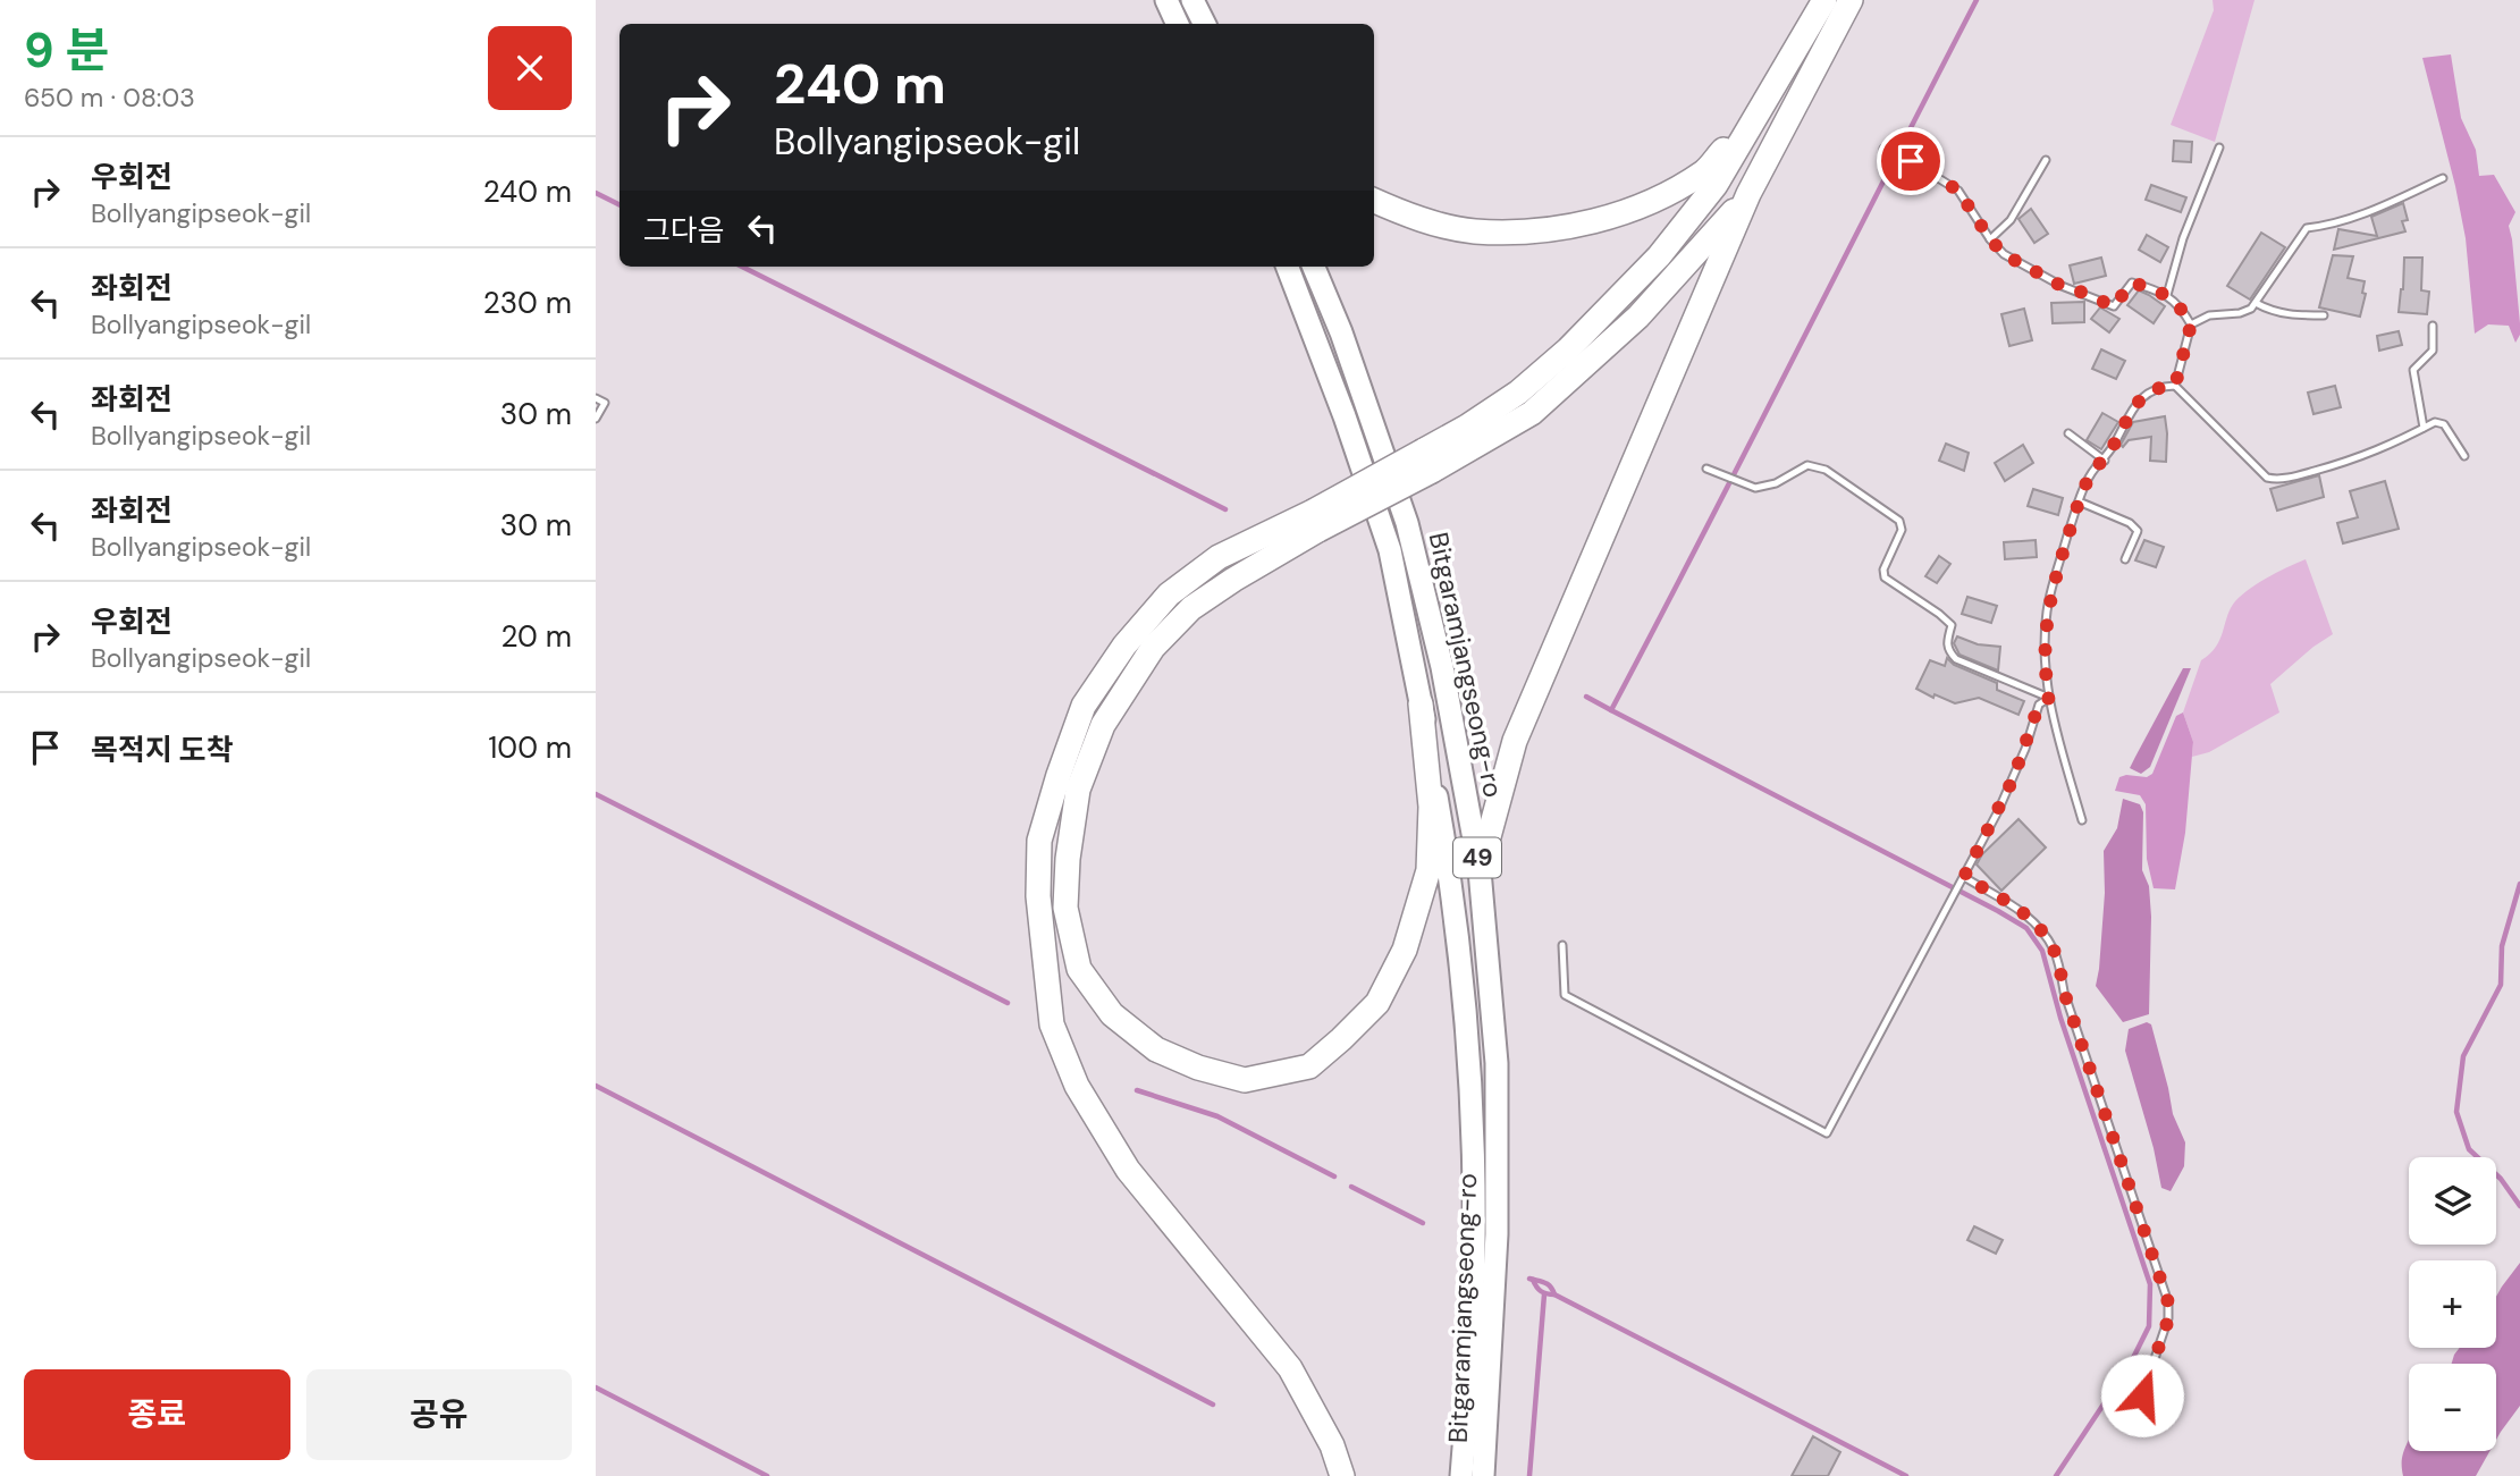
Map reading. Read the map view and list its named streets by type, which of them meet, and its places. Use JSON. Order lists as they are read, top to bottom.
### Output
{
  "streets": {
    "highway": ["Bitgaramjangseong-ro", "49"]
  },
  "page": {
    "heading": ["9 분", "650 m · 08:03"],
    "turn": ["240 m", "Bollyangipseok-gil"],
    "list": [
      {
        "name": "우회전",
        "note": "Bollyangipseok-gil",
        "value": "240 m"
      },
      {
        "name": "좌회전",
        "note": "Bollyangipseok-gil",
        "value": "230 m"
      },
      {
        "name": "좌회전",
        "note": "Bollyangipseok-gil",
        "value": "30 m"
      },
      {
        "name": "좌회전",
        "note": "Bollyangipseok-gil",
        "value": "30 m"
      },
      {
        "name": "우회전",
        "note": "Bollyangipseok-gil",
        "value": "20 m"
      },
      {
        "name": "목적지 도착",
        "value": "100 m"
      }
    ],
    "then": "그다음",
    "map_buttons": ["+", "−"],
    "buttons": ["종료", "공유"]
  }
}
